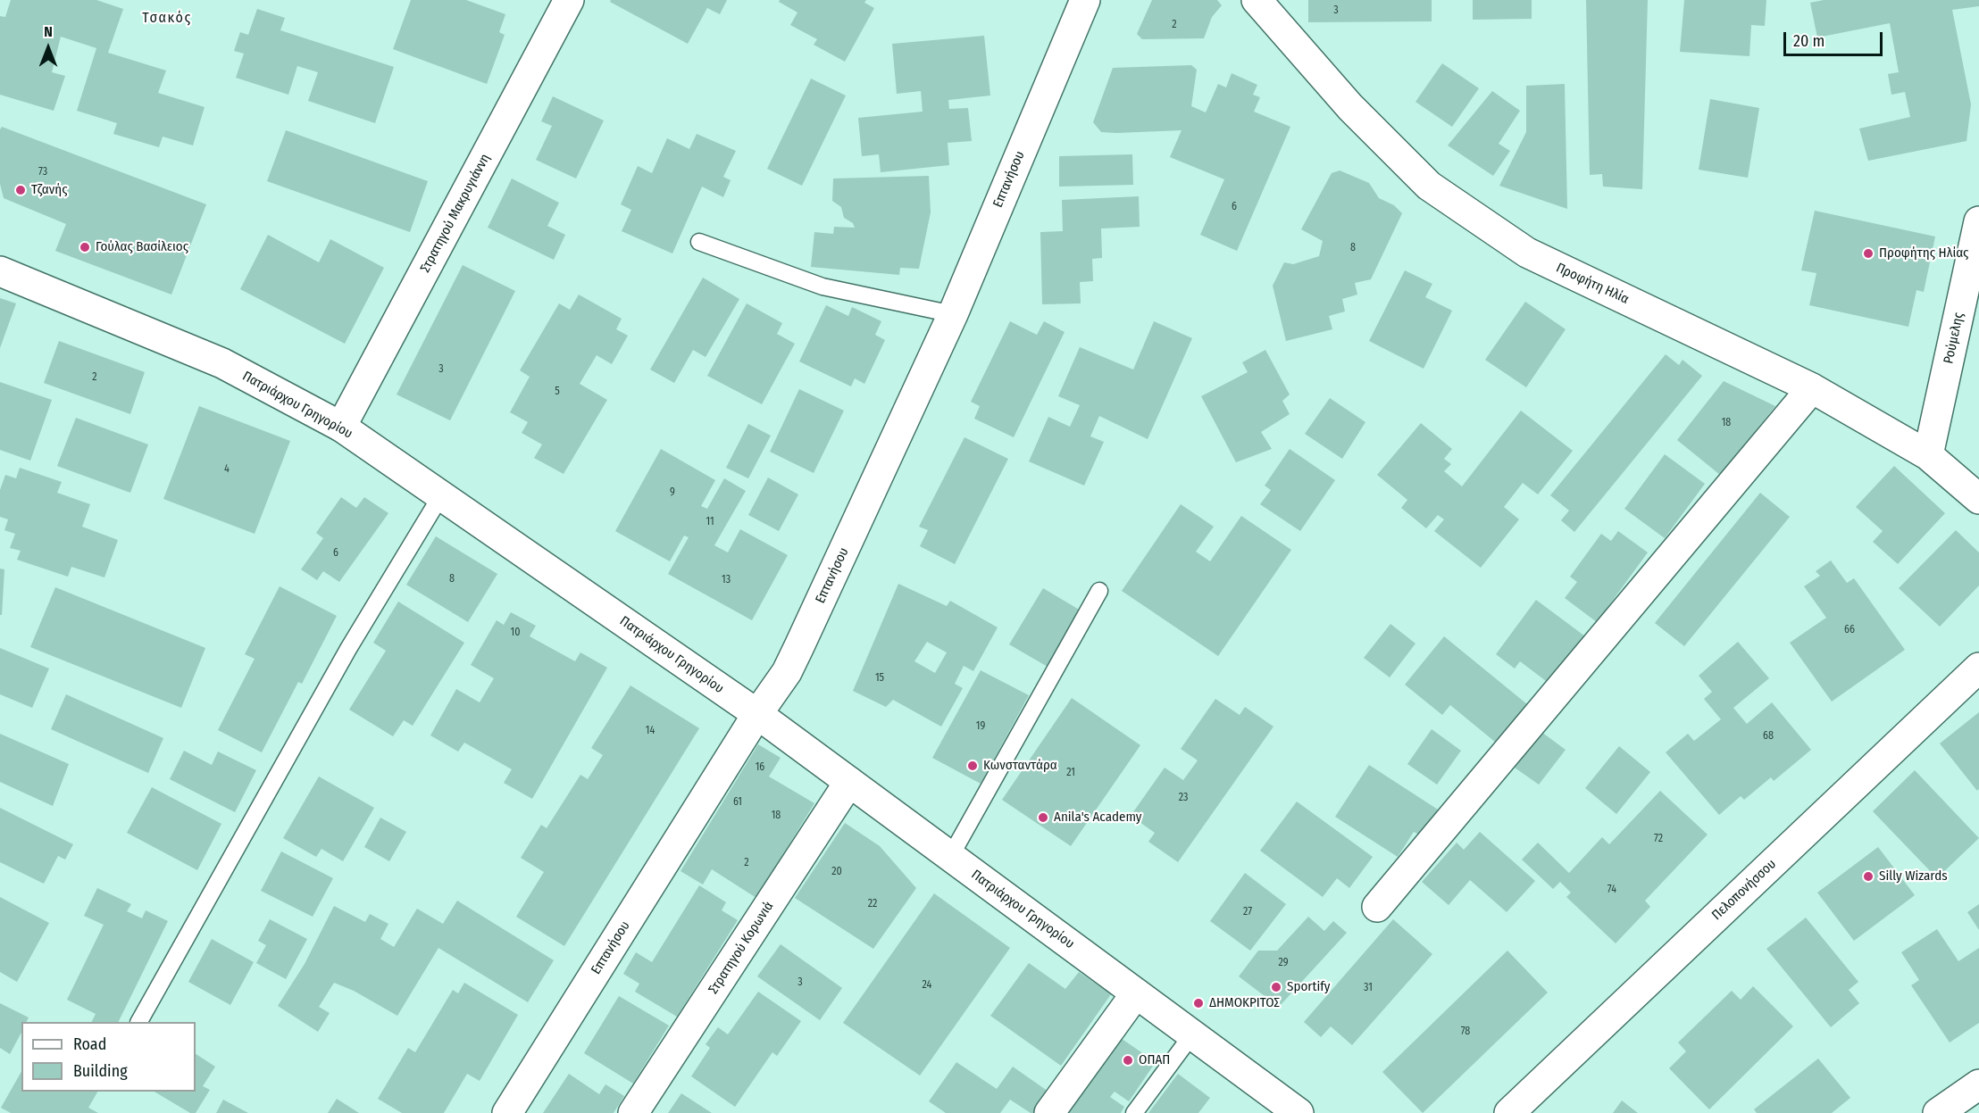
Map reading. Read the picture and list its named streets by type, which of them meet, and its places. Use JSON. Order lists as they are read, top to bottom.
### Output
{
  "streets": {
    "street": [
      "Επτανήσου",
      "Στρατηγού Μακρυγιάννη",
      "Προφήτη Ηλία",
      "Ρούμελης",
      "Πατριάρχου Γρηγορίου",
      "Πελοπονήσσου",
      "Στρατηγού Κορωνιά"
    ]
  },
  "crossings": [
    ["Επτανήσου", "Πατριάρχου Γρηγορίου"],
    ["Στρατηγού Μακρυγιάννη", "Πατριάρχου Γρηγορίου"],
    ["Προφήτη Ηλία", "Ρούμελης"],
    ["Πατριάρχου Γρηγορίου", "Στρατηγού Κορωνιά"]
  ],
  "districts": ["Τσακός"],
  "places": [
    "Τζανής",
    "Γούλας Βασίλειος",
    "Προφήτης Ηλίας",
    "Κωνσταντάρα",
    "Anila's Academy",
    "Silly Wizards",
    "Sportify",
    "ΔΗΜΟΚΡΙΤΟΣ",
    "ΟΠΑΠ"
  ],
  "house_numbers": [
    "3",
    "2",
    "73",
    "6",
    "8",
    "3",
    "2",
    "5",
    "18",
    "4",
    "9",
    "11",
    "6",
    "8",
    "13",
    "66",
    "10",
    "15",
    "19",
    "14",
    "68",
    "16",
    "21",
    "23",
    "61",
    "18",
    "72",
    "2",
    "20",
    "74",
    "22",
    "27",
    "29",
    "3",
    "24",
    "31",
    "78"
  ],
  "legend": ["Road", "Building"],
  "scale_bar": "20 m",
  "north": "top"
}
